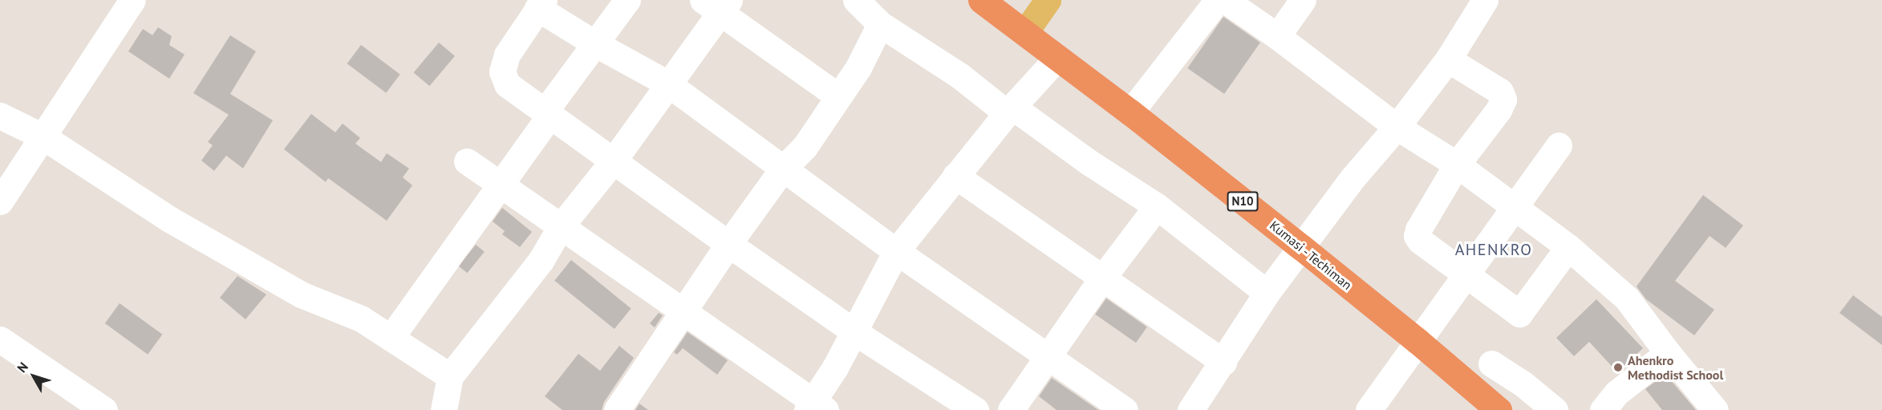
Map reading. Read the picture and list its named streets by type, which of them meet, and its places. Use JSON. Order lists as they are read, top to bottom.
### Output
{
  "streets": {
    "highway": ["N10", "Kumasi - Techiman"]
  },
  "districts": ["AHENKRO"],
  "places": ["Ahenkro Methodist School"],
  "north": "top left"
}
